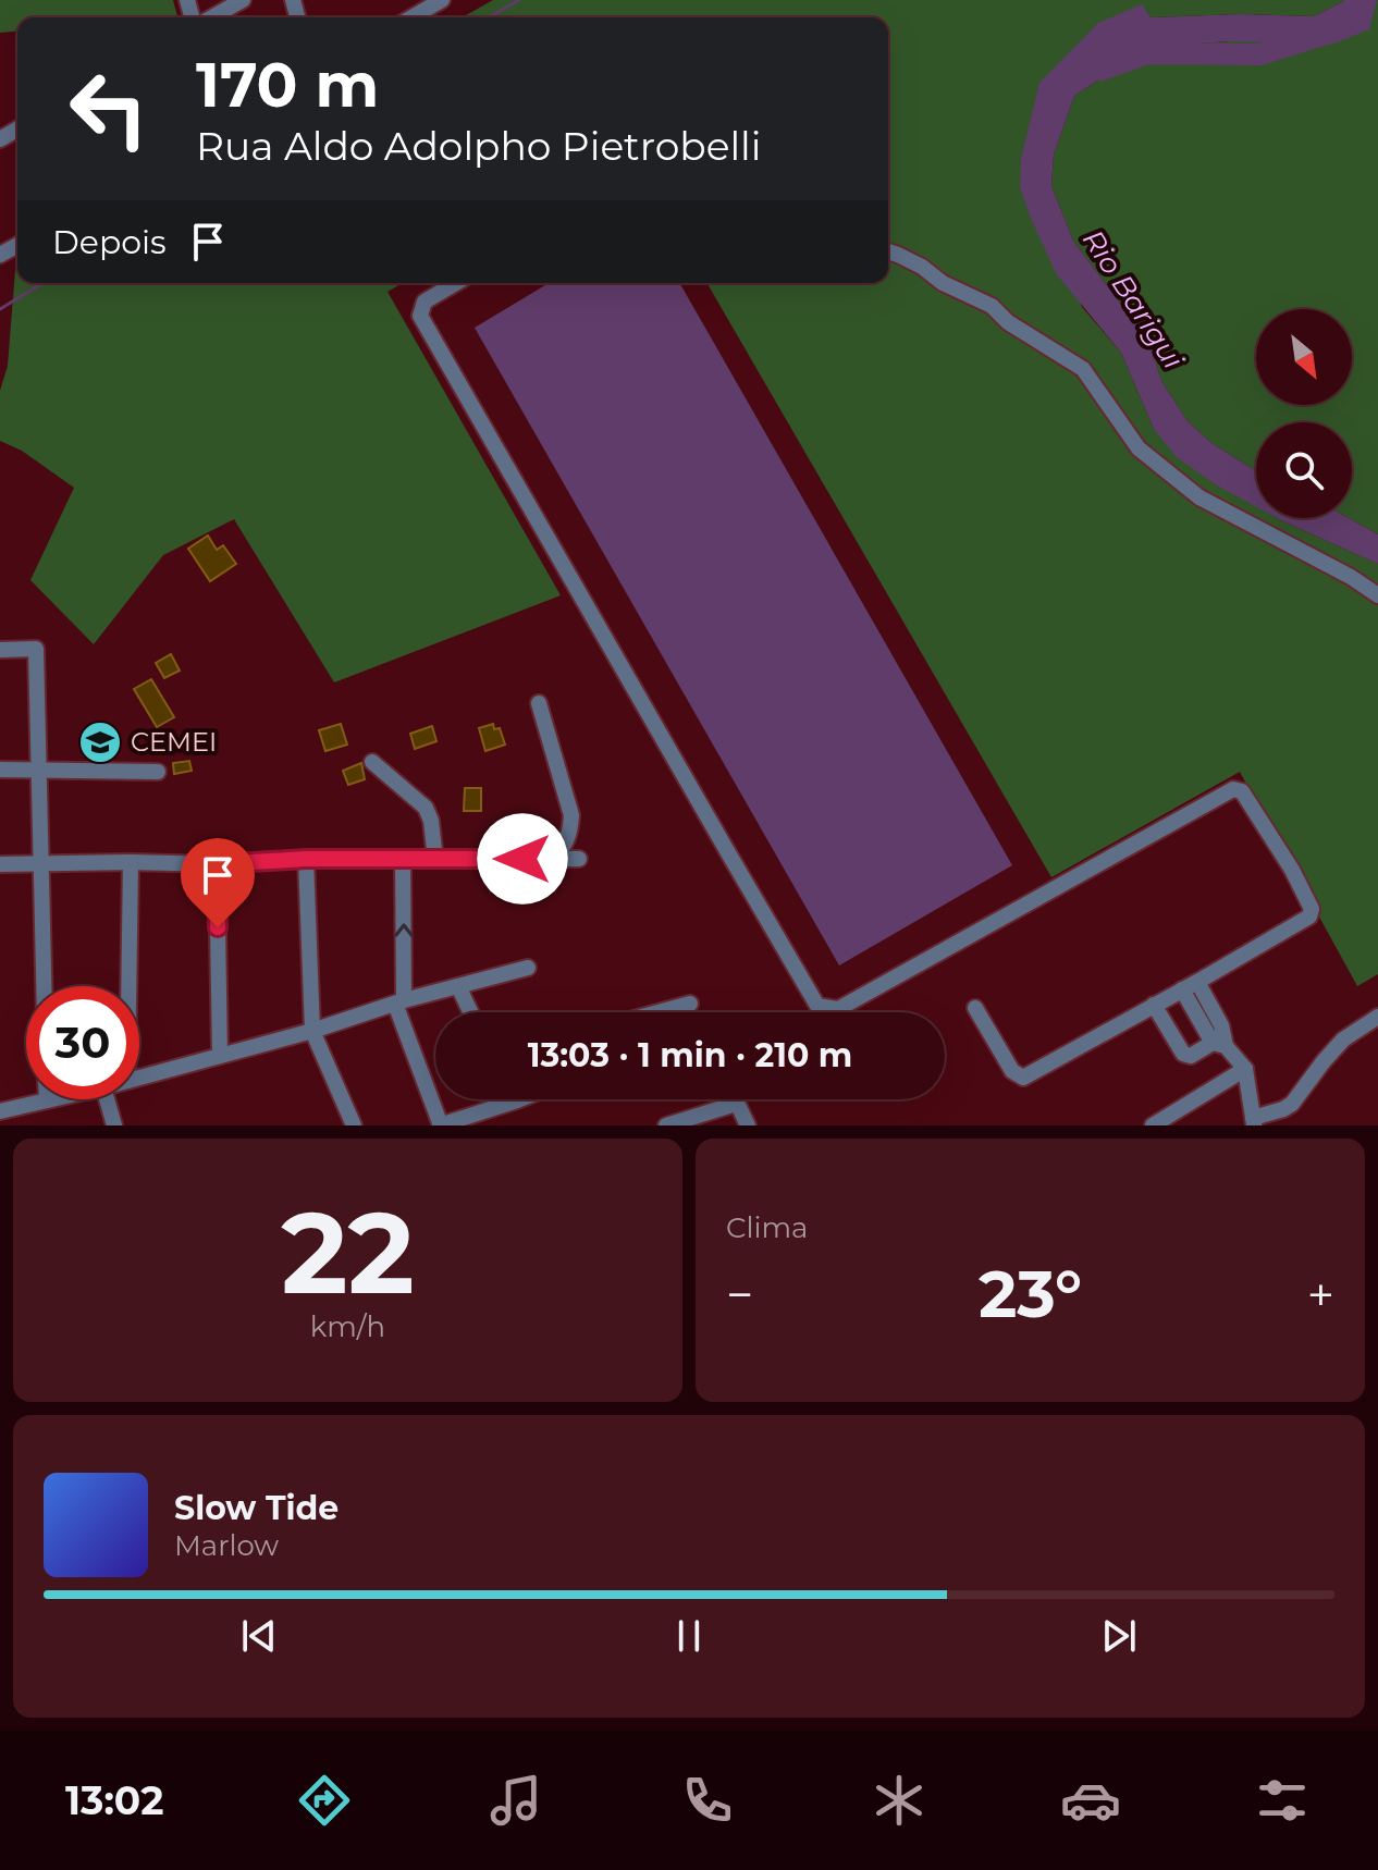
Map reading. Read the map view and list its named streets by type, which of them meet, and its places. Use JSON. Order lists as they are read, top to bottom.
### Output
{
  "water": ["Rio Barigui"],
  "places": {
    "school or university": ["CEMEI"]
  },
  "north": "bottom right",
  "page": {
    "turn": ["170 m", "Rua Aldo Adolpho Pietrobelli"],
    "then": "Depois",
    "limit": "30",
    "trip": "13:03 · 1 min · 210 m",
    "tile": [
      ["22", "km/h"],
      "Clima"
    ],
    "heat": ["−", "23°", "+"],
    "song": ["Slow Tide", "Marlow"],
    "tabs": "13:02"
  }
}
